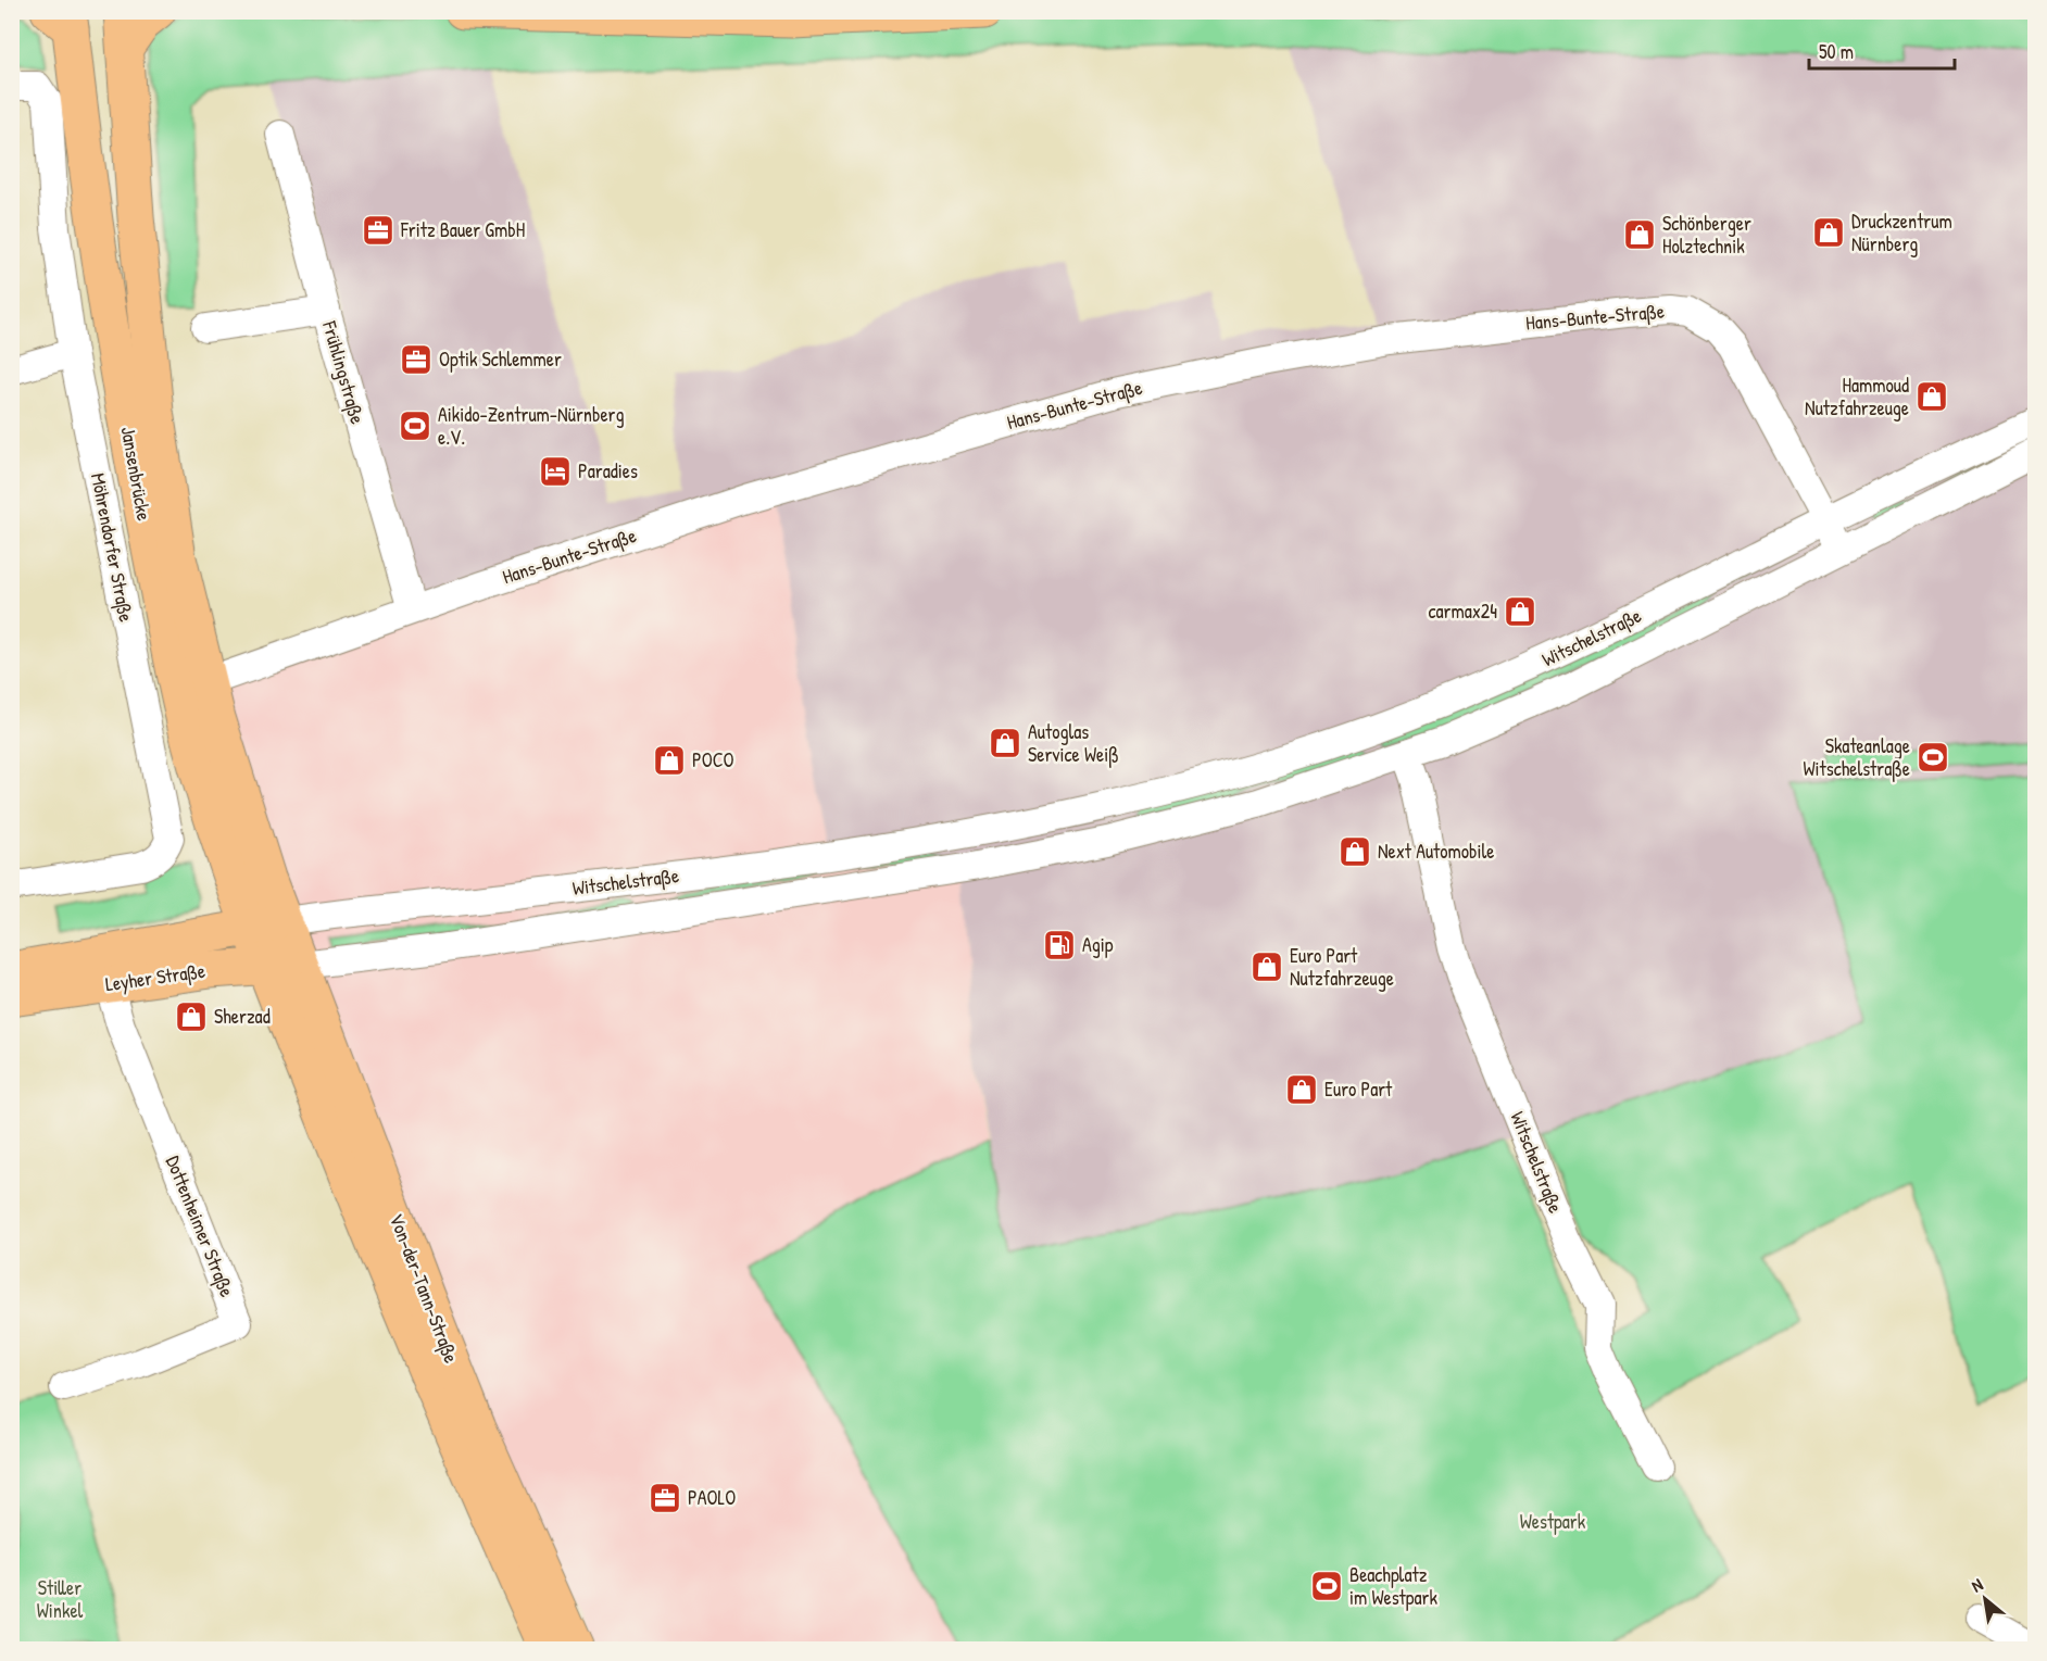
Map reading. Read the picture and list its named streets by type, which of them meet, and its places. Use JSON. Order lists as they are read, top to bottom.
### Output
{
  "streets": {
    "main road": ["Jansenbrücke", "Leyher Straße", "Von-der-Tann-Straße"],
    "street": [
      "Hans-Bunte-Straße",
      "Frühlingstraße",
      "Möhrendorfer Straße",
      "Witschelstraße",
      "Dottenheimer Straße"
    ]
  },
  "crossings": [
    ["Hans-Bunte-Straße", "Frühlingstraße"],
    ["Hans-Bunte-Straße", "Jansenbrücke"],
    ["Hans-Bunte-Straße", "Witschelstraße"],
    ["Jansenbrücke", "Witschelstraße"],
    ["Jansenbrücke", "Leyher Straße"],
    ["Jansenbrücke", "Von-der-Tann-Straße"],
    ["Witschelstraße", "Leyher Straße"],
    ["Witschelstraße", "Von-der-Tann-Straße"],
    ["Leyher Straße", "Dottenheimer Straße"],
    ["Leyher Straße", "Von-der-Tann-Straße"]
  ],
  "parks": ["Westpark", "Stiller Winkel"],
  "places": {
    "office": ["Fritz Bauer GmbH", "Optik Schlemmer", "PAOLO"],
    "shop": [
      "Druckzentrum Nürnberg",
      "Schönberger Holztechnik",
      "Hammoud Nutzfahrzeuge",
      "carmax24",
      "Autoglas Service Weiß",
      "POCO",
      "Next Automobile",
      "Euro Part Nutzfahrzeuge",
      "Sherzad",
      "Euro Part"
    ],
    "sports": ["Aikido-Zentrum-Nürnberg e.V.", "Skateanlage Witschelstraße", "Beachplatz im Westpark"],
    "hotel": ["Paradies"],
    "fuel station": ["Agip"]
  },
  "scale_bar": "50 m",
  "north": "top left"
}
